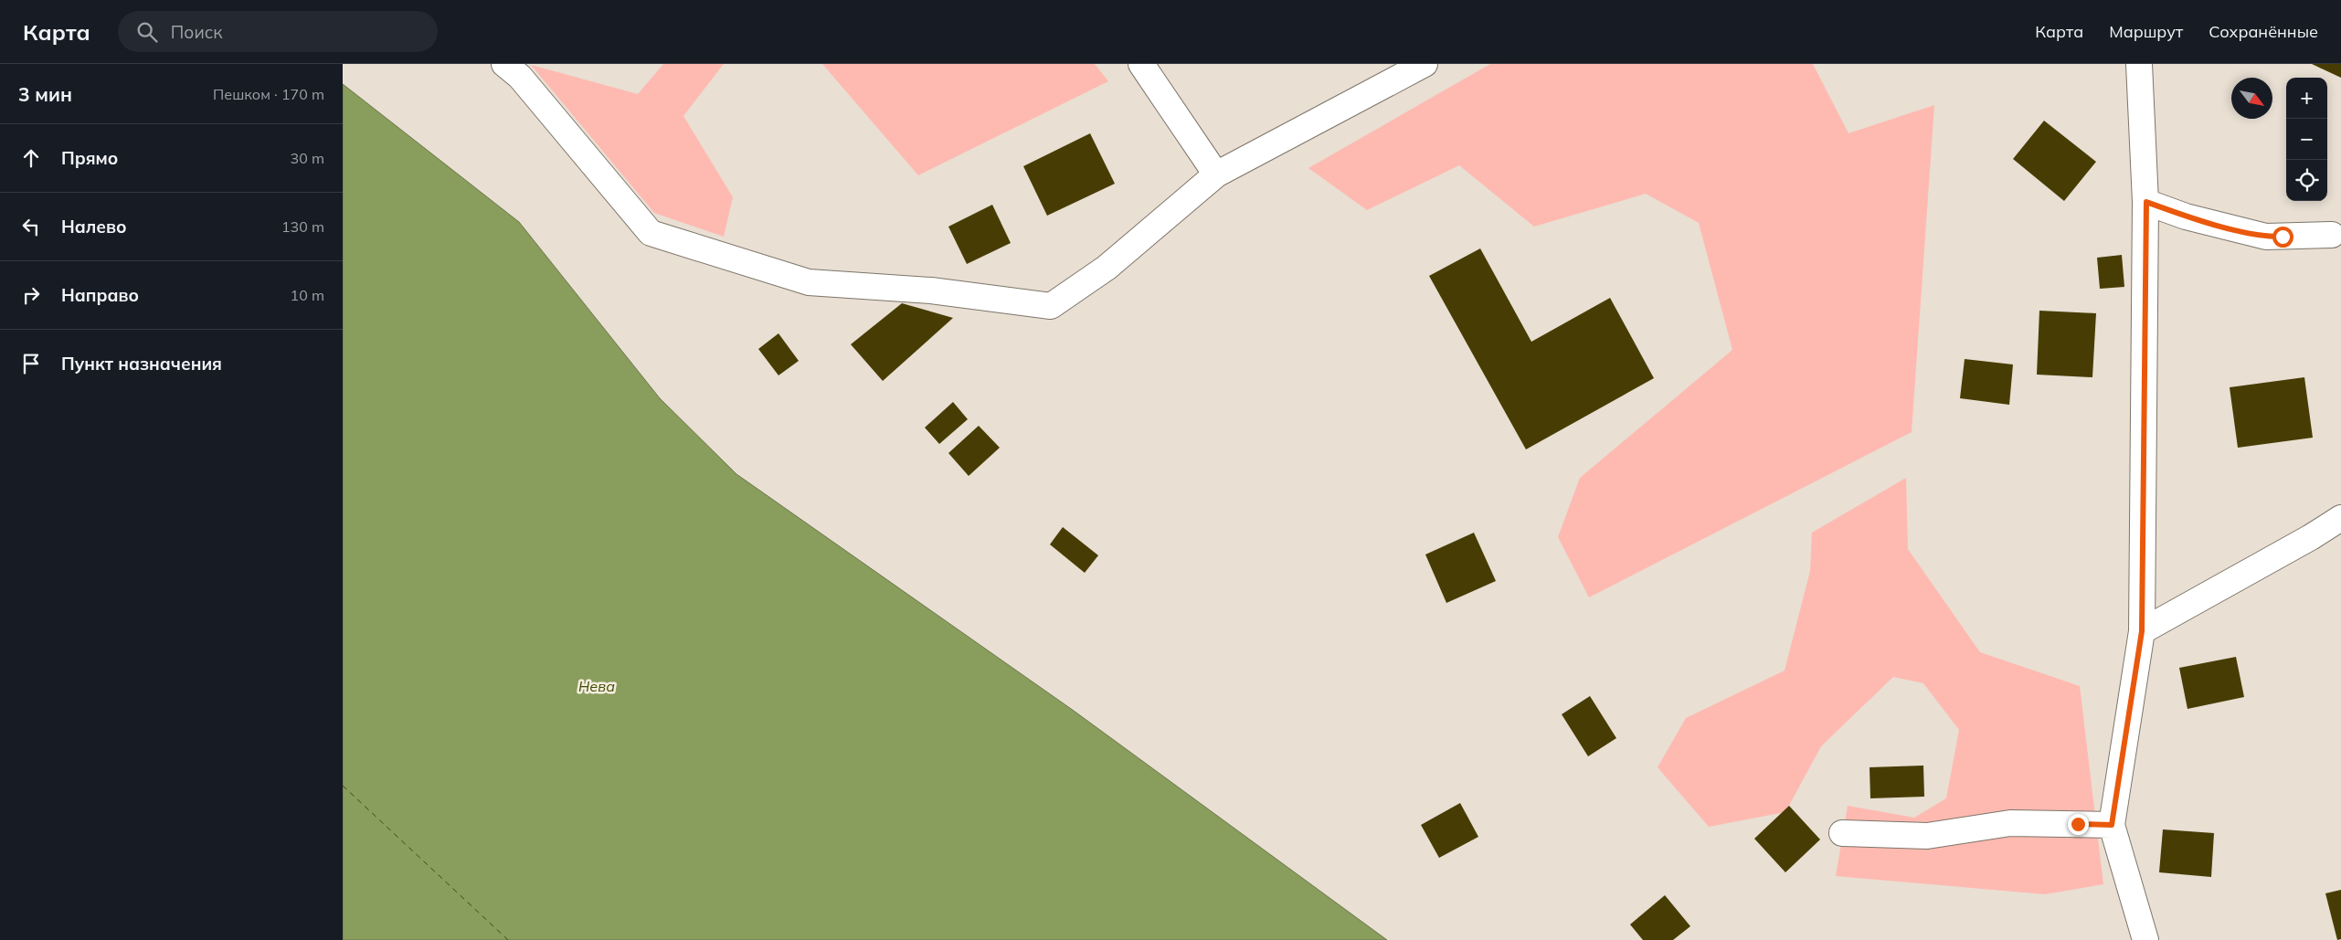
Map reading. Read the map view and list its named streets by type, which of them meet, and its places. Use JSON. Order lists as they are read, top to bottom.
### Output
{
  "water": ["Нева"],
  "north": "bottom right",
  "page": {
    "header": "Карта",
    "search": "Поиск",
    "nav": ["Карта", "Маршрут", "Сохранённые"],
    "heading": ["3 мин", "Пешком · 170 m"],
    "map_buttons": ["+", "−"],
    "list": [
      ["Прямо", "30 m"],
      ["Налево", "130 m"],
      ["Направо", "10 m"],
      "Пункт назначения"
    ]
  }
}
